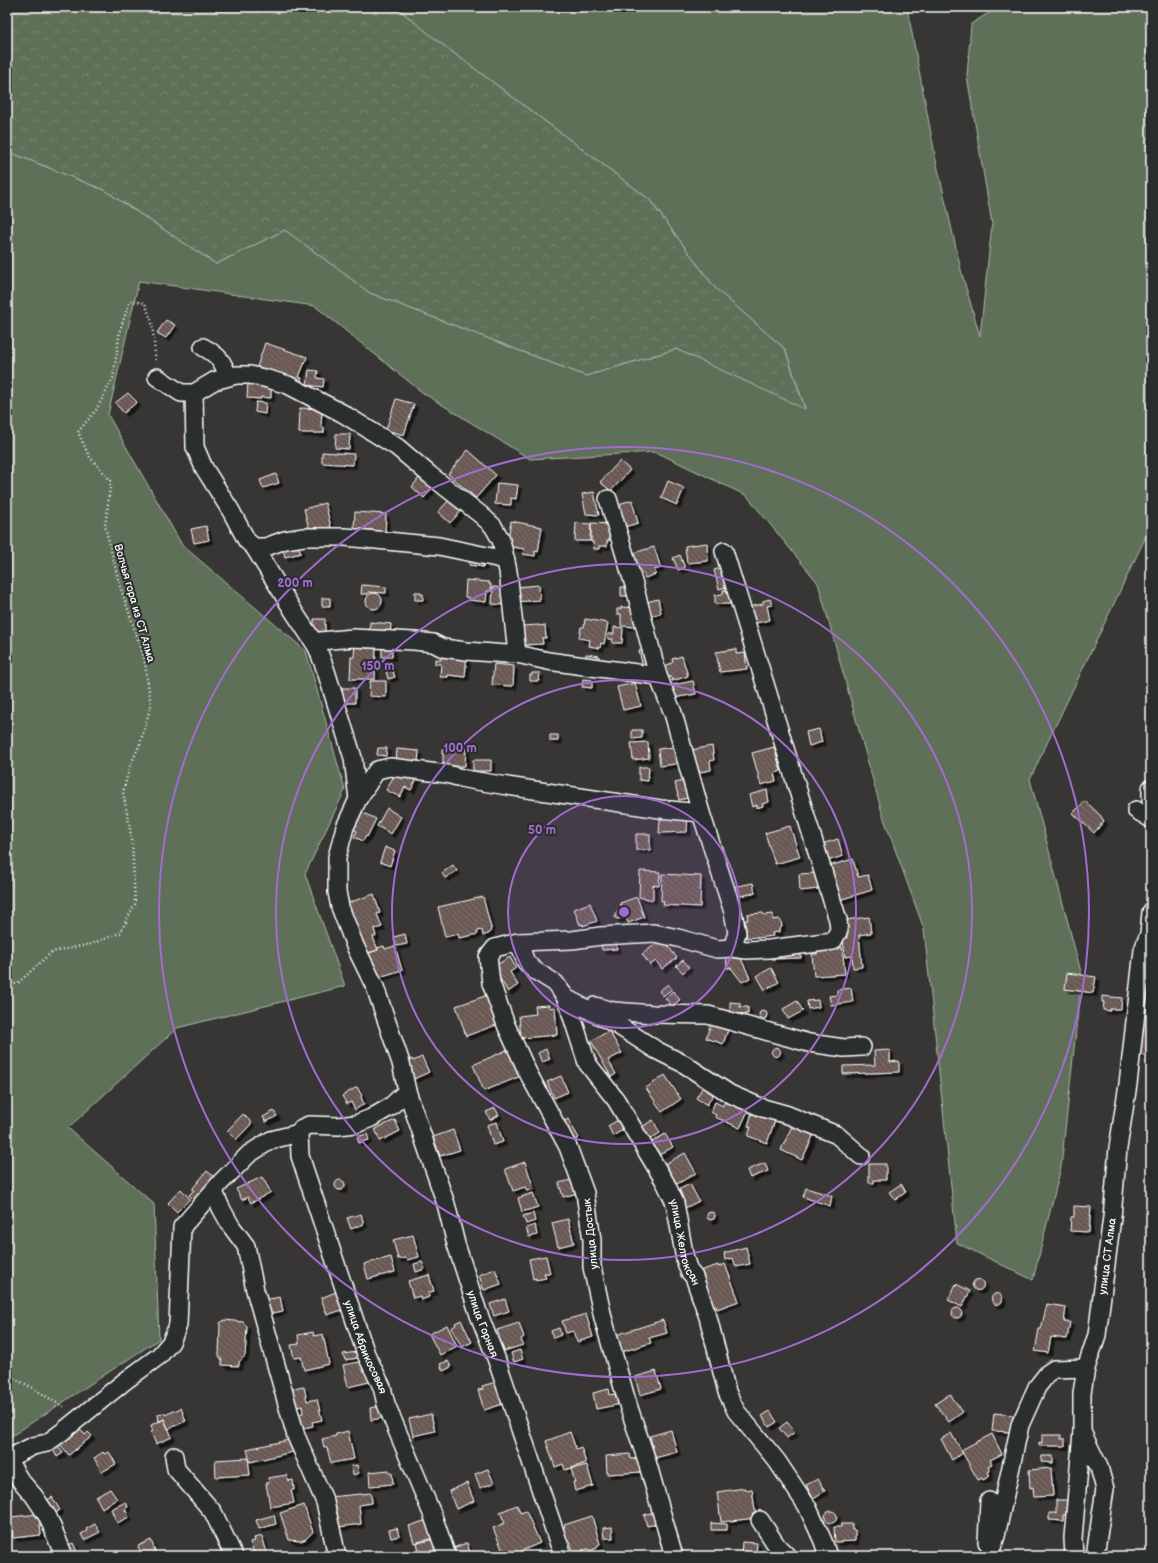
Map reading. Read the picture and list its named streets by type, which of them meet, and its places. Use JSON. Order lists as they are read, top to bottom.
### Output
{
  "streets": {
    "street": [
      "улица Достык",
      "улица Желтоксан",
      "улица СТ Алма",
      "улица Горная",
      "улица Абрикосовая"
    ],
    "path": ["Волчья гора из СТ Алма"]
  },
  "crossings": [
    ["улица Достык", "улица Желтоксан"]
  ],
  "rings": [
    "200 m",
    "150 m",
    "100 m",
    "50 m"
  ]
}
